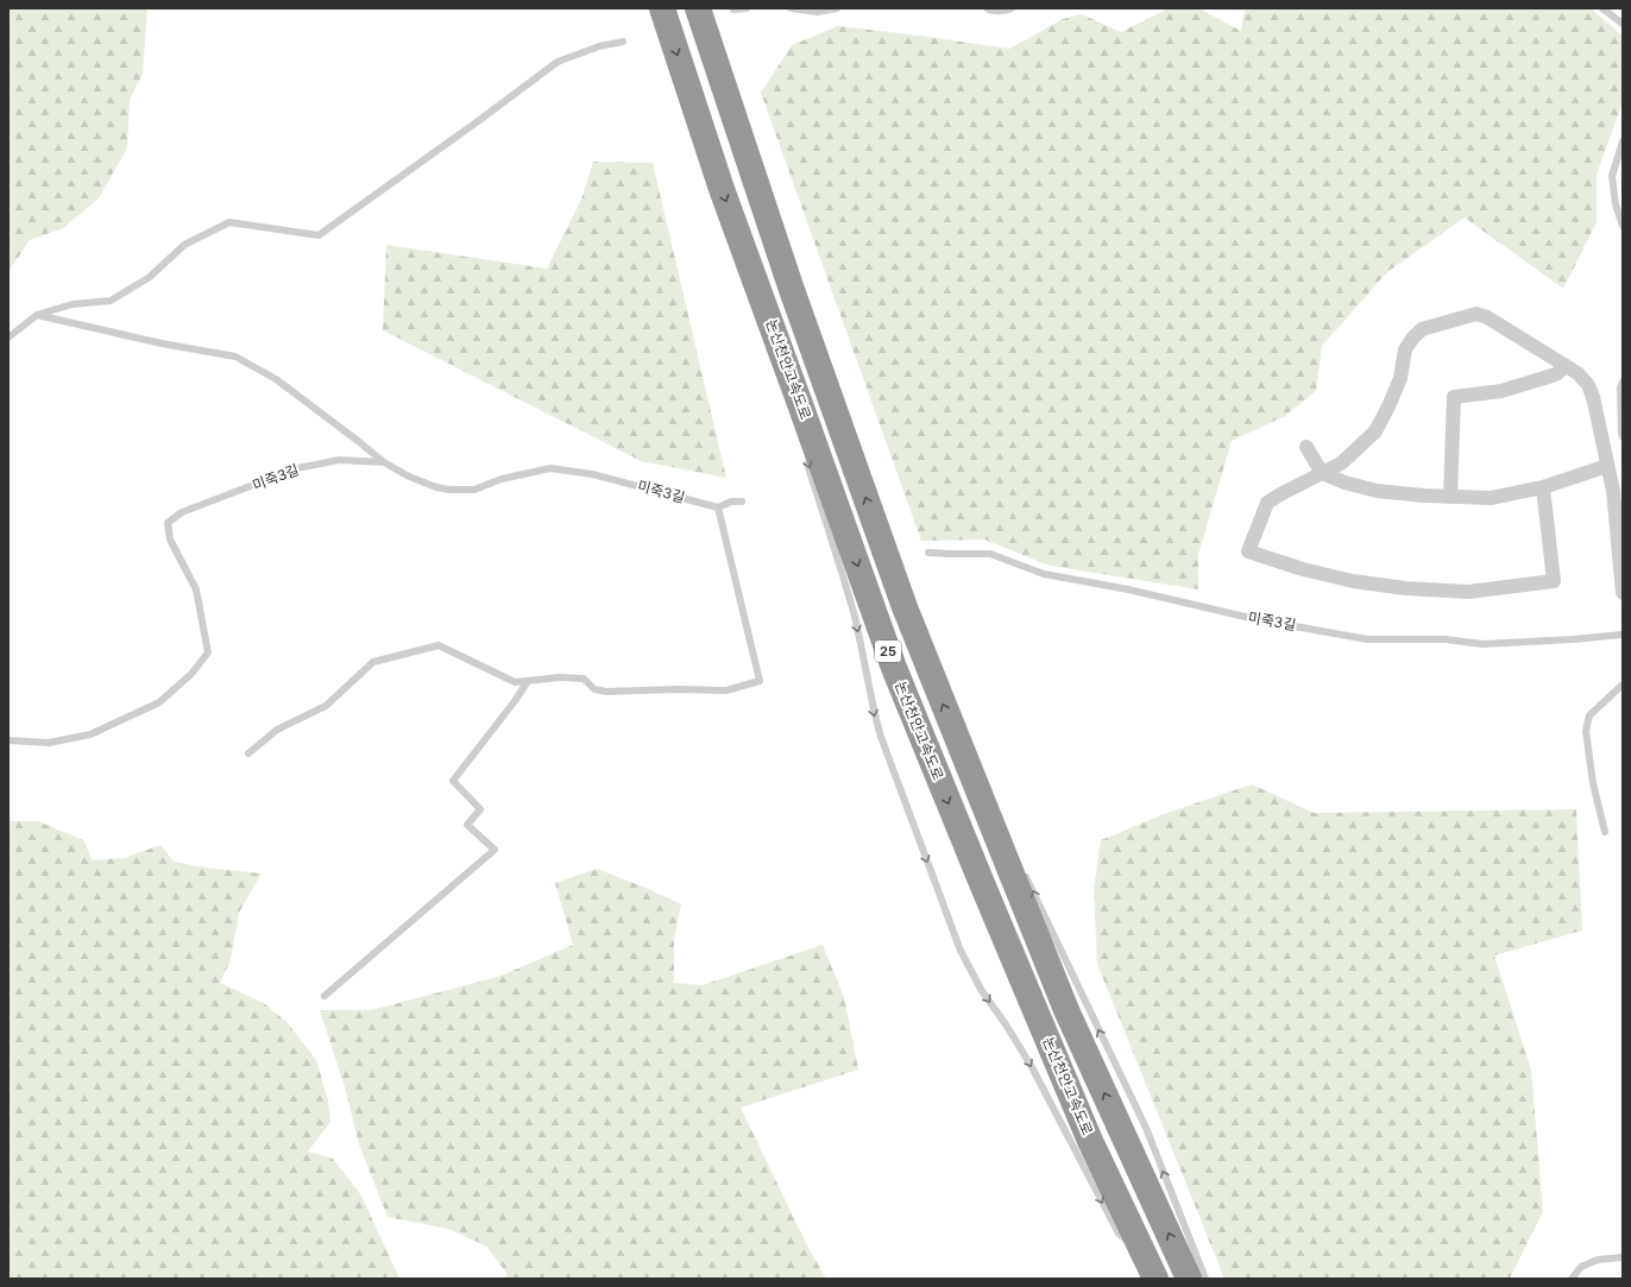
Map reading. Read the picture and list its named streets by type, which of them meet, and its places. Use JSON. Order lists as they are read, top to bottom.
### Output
{
  "streets": {
    "highway": ["논산천안고속도로", "25"],
    "lane": ["미죽3길"]
  }
}
